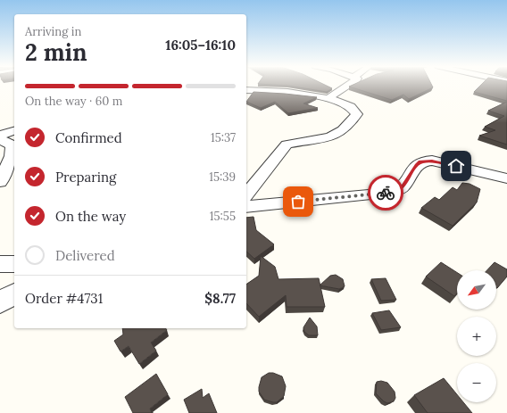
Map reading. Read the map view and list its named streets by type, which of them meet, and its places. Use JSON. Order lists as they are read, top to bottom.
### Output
{
  "north": "bottom left",
  "page": {
    "heading": ["2 min", "Arriving in", "16:05–16:10"],
    "panel": ["Order #4731", "$8.77"],
    "bar": "On the way · 60 m",
    "list": [
      ["Confirmed", "15:37"],
      ["Preparing", "15:39"],
      ["On the way", "15:55"],
      "Delivered"
    ],
    "map_buttons": ["+", "−"]
  }
}
